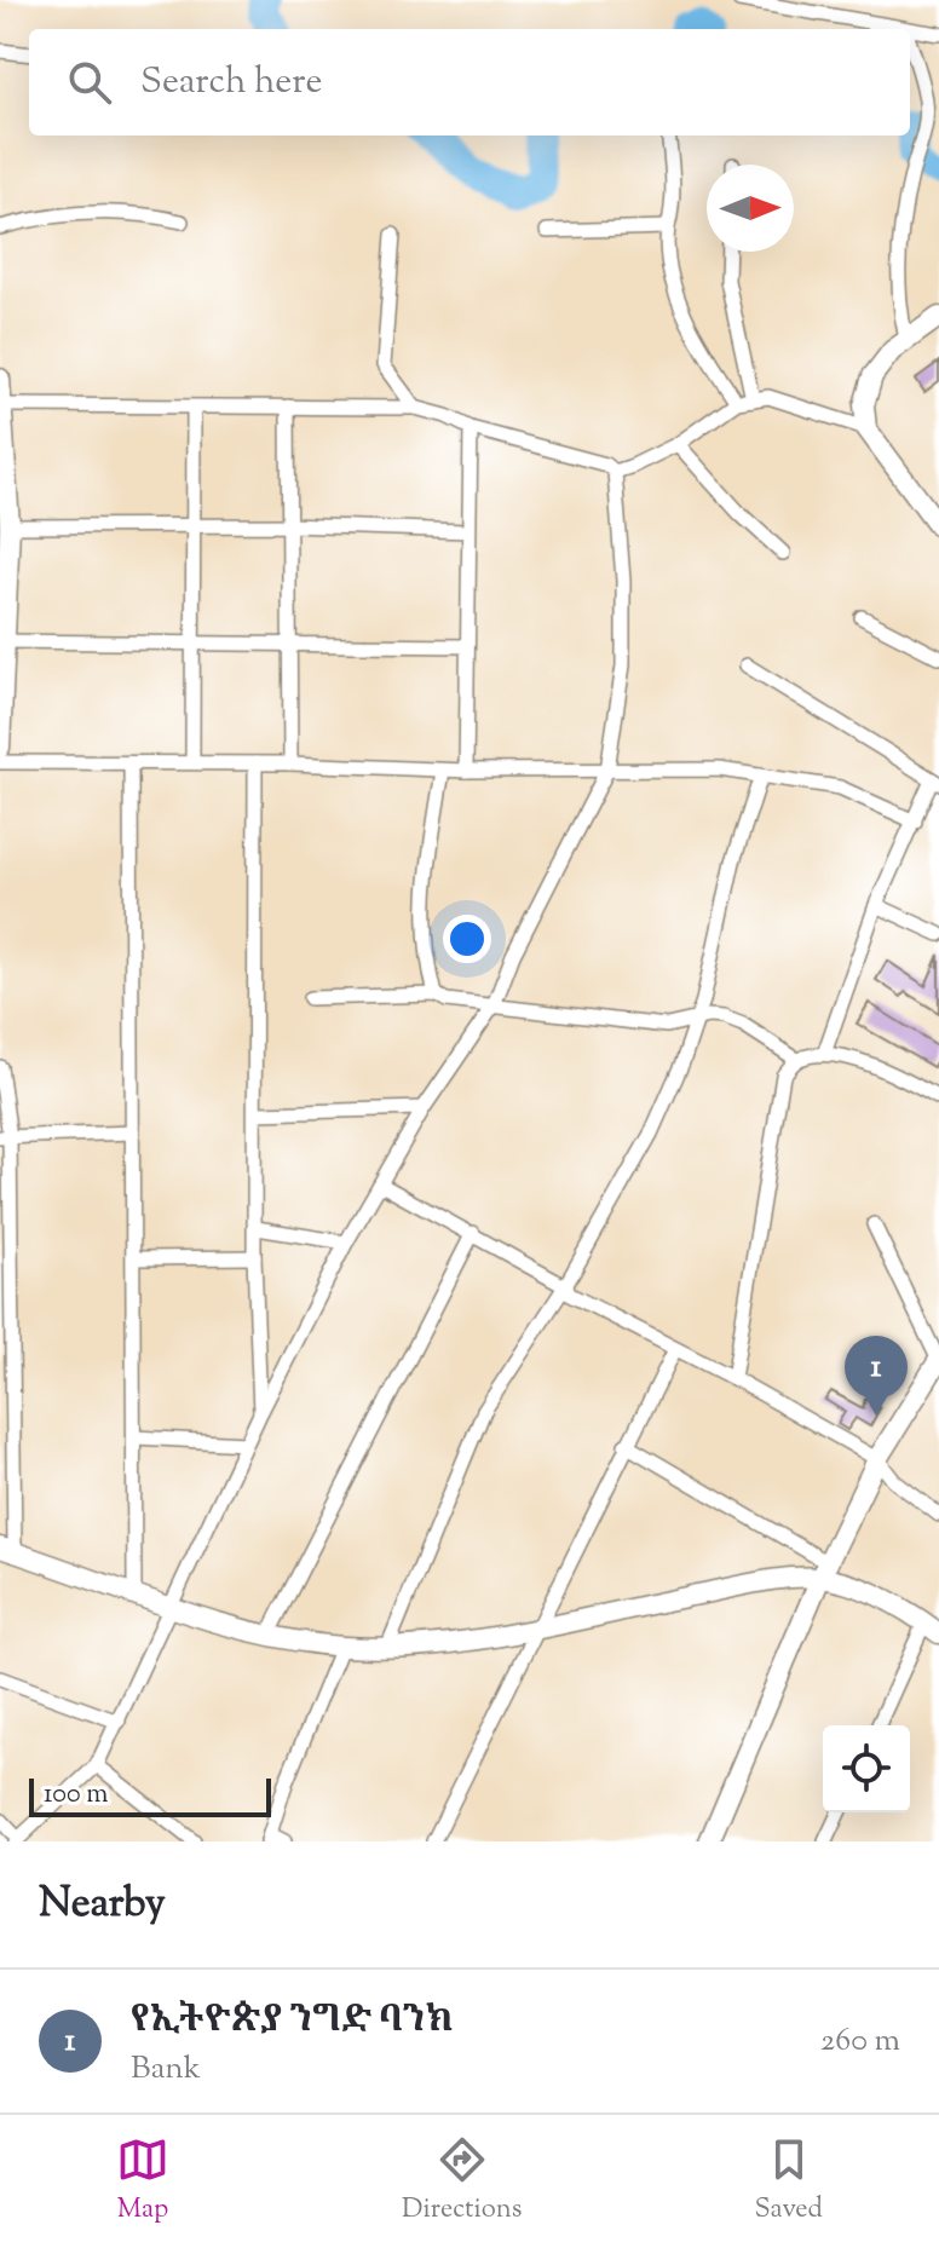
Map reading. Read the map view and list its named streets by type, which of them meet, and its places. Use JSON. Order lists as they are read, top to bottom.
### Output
{
  "scale_bar": "100 m",
  "north": "right",
  "page": {
    "search": "Search here",
    "pins": "1",
    "scale": "100 m",
    "heading": "Nearby",
    "list": [
      {
        "mark": "1",
        "name": "የኢትዮጵያ ንግድ ባንክ",
        "note": "Bank",
        "value": "260 m"
      }
    ],
    "nav": ["Map", "Directions", "Saved"]
  }
}
